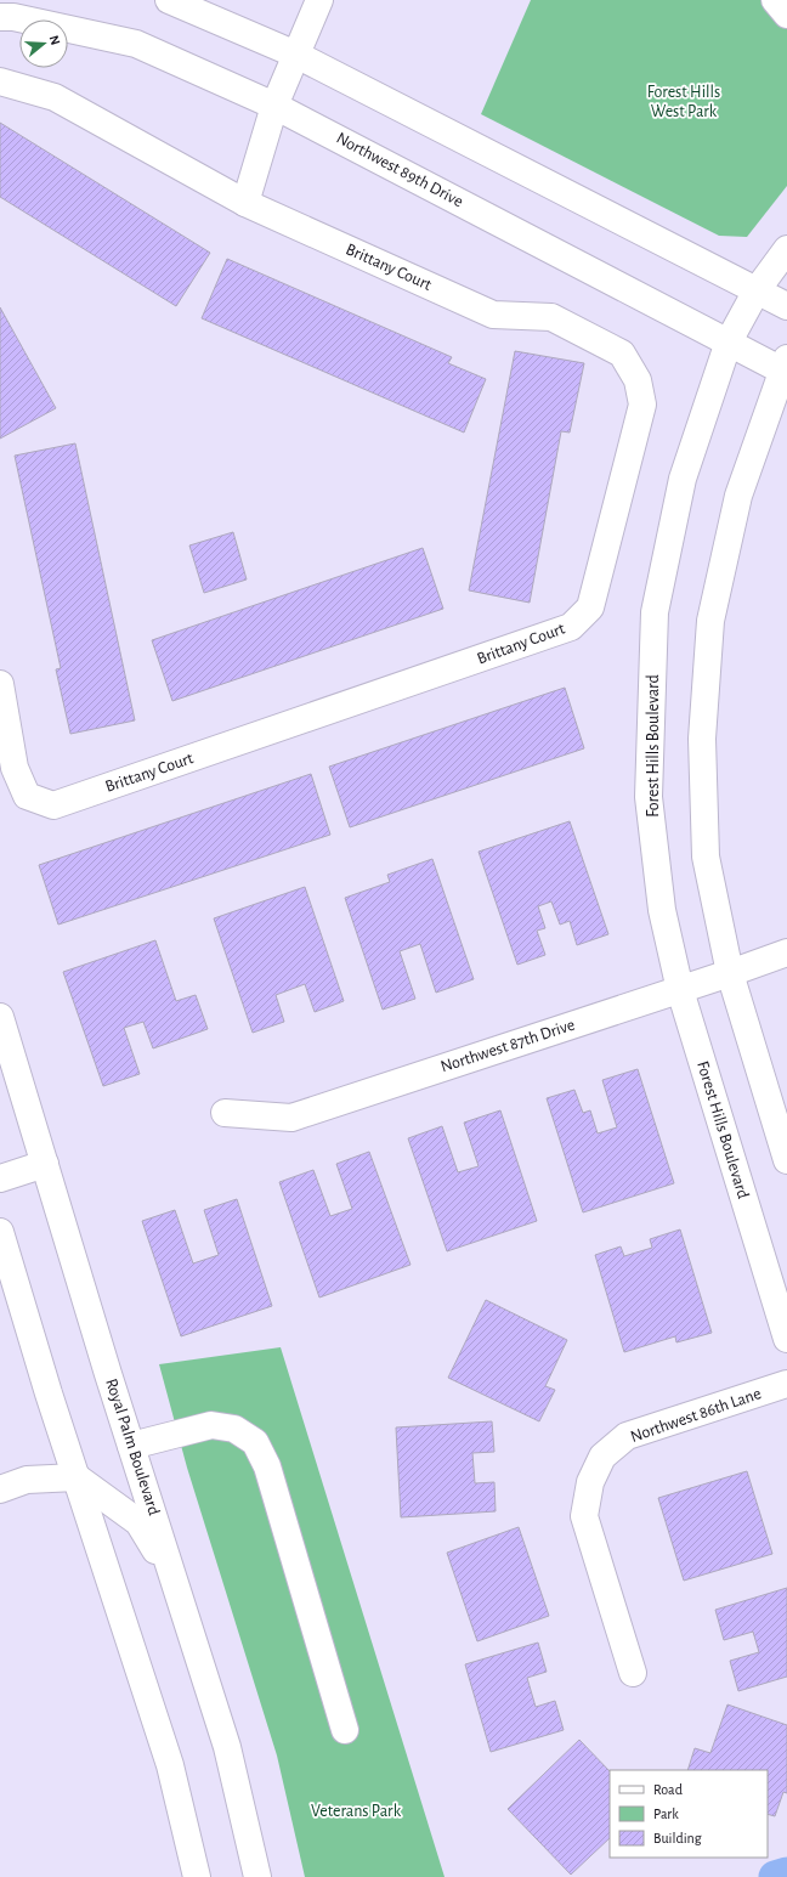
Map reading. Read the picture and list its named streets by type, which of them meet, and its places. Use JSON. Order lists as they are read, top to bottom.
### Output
{
  "streets": {
    "street": [
      "Northwest 89th Drive",
      "Brittany Court",
      "Forest Hills Boulevard",
      "Northwest 87th Drive",
      "Northwest 86th Lane",
      "Royal Palm Boulevard"
    ]
  },
  "crossings": [
    ["Northwest 89th Drive", "Forest Hills Boulevard"],
    ["Forest Hills Boulevard", "Northwest 87th Drive"]
  ],
  "parks": ["Forest Hills West Park", "Veterans Park"],
  "legend": ["Road", "Park", "Building"],
  "north": "right"
}
